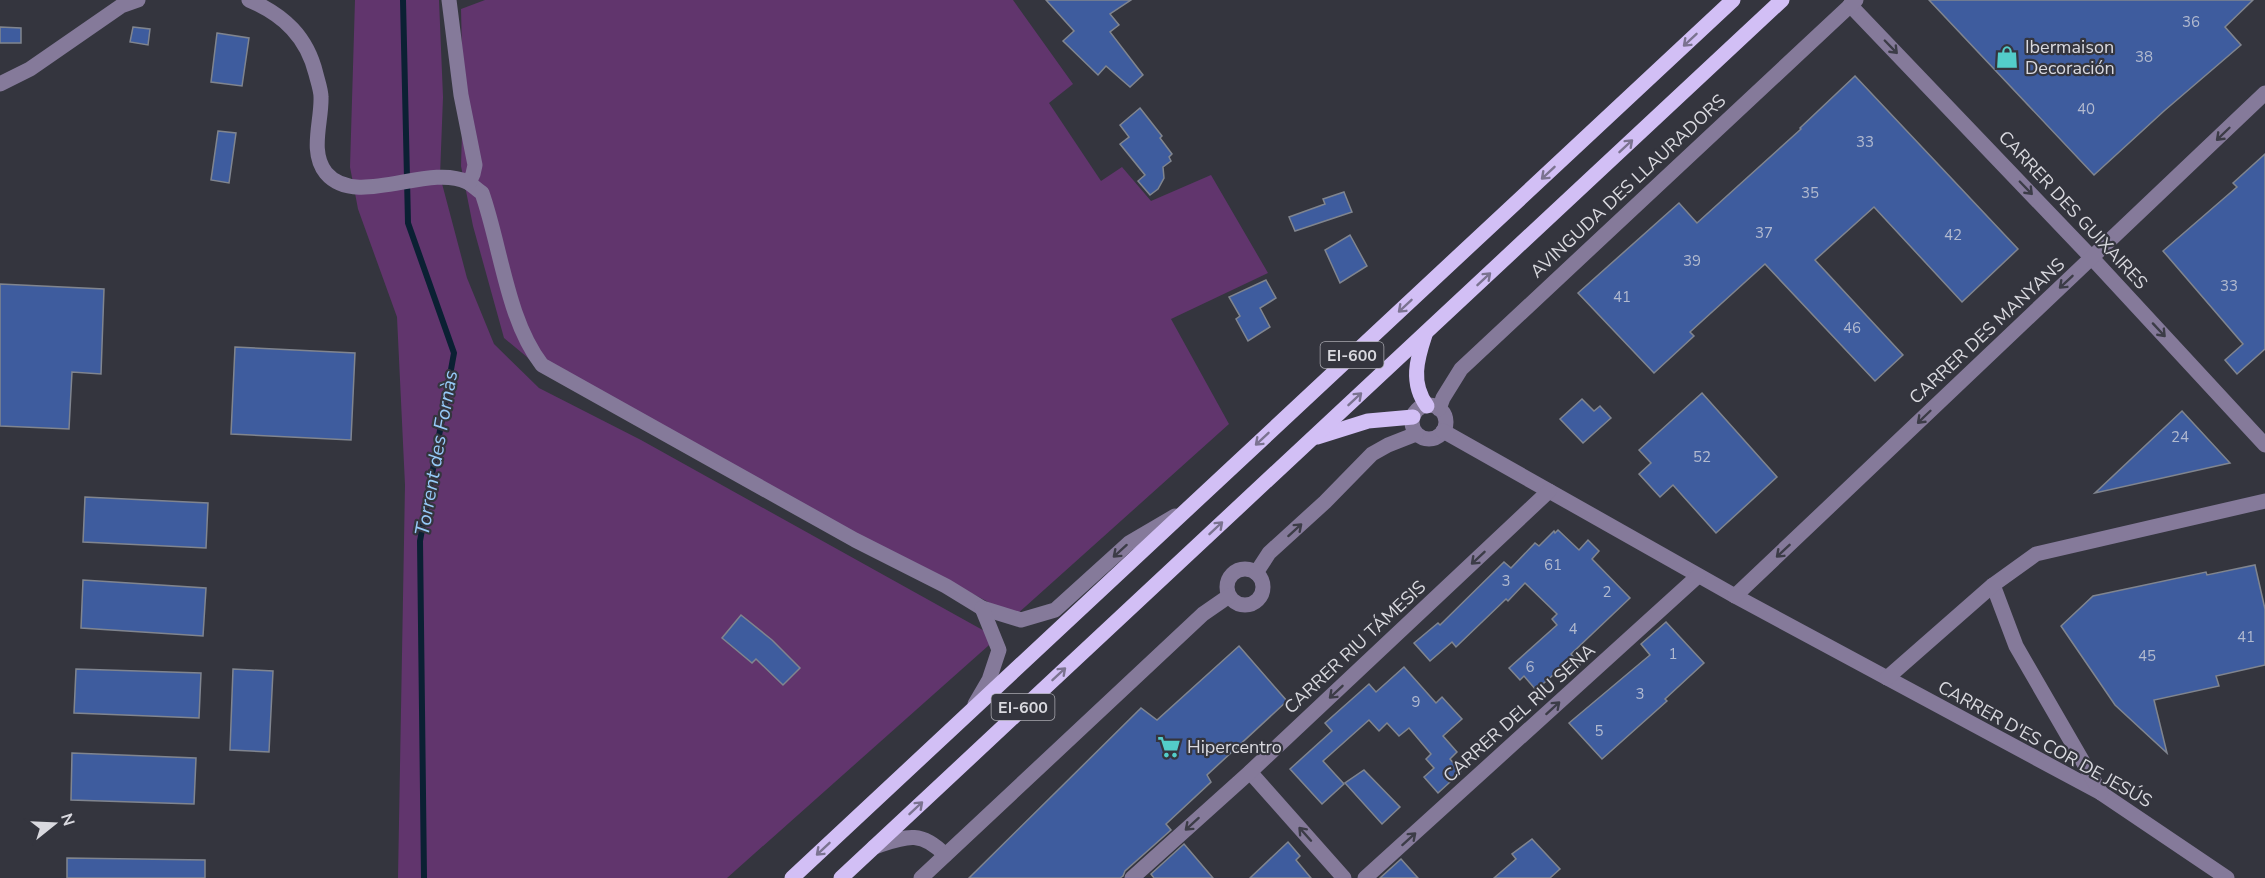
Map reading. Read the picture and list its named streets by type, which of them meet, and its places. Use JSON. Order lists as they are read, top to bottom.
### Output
{
  "streets": {
    "main road": ["EI-600"],
    "street": [
      "AVINGUDA DES LLAURADORS",
      "CARRER DES GUIXAIRES",
      "CARRER DES MANYANS",
      "CARRER RIU TÁMESIS",
      "CARRER DEL RIU SENA",
      "CARRER D'ES COR DE JESÚS"
    ]
  },
  "crossings": [
    ["AVINGUDA DES LLAURADORS", "CARRER DES GUIXAIRES"],
    ["AVINGUDA DES LLAURADORS", "CARRER D'ES COR DE JESÚS"],
    ["CARRER DES GUIXAIRES", "CARRER DES MANYANS"],
    ["CARRER DES MANYANS", "CARRER D'ES COR DE JESÚS"],
    ["CARRER RIU TÁMESIS", "CARRER D'ES COR DE JESÚS"],
    ["CARRER DEL RIU SENA", "CARRER D'ES COR DE JESÚS"]
  ],
  "one_way": [
    "CARRER DES GUIXAIRES",
    "CARRER DES MANYANS",
    "CARRER RIU TÁMESIS",
    "CARRER DEL RIU SENA"
  ],
  "water": ["Torrent des Fornàs"],
  "places": {
    "shop": ["Ibermaison Decoración"],
    "supermarket": ["Hipercentro"]
  },
  "house_numbers": [
    "36",
    "38",
    "40",
    "33",
    "35",
    "37",
    "42",
    "39",
    "33",
    "41",
    "46",
    "24",
    "52",
    "61",
    "3",
    "2",
    "4",
    "41",
    "1",
    "45",
    "6",
    "3",
    "9",
    "5"
  ],
  "north": "right"
}
